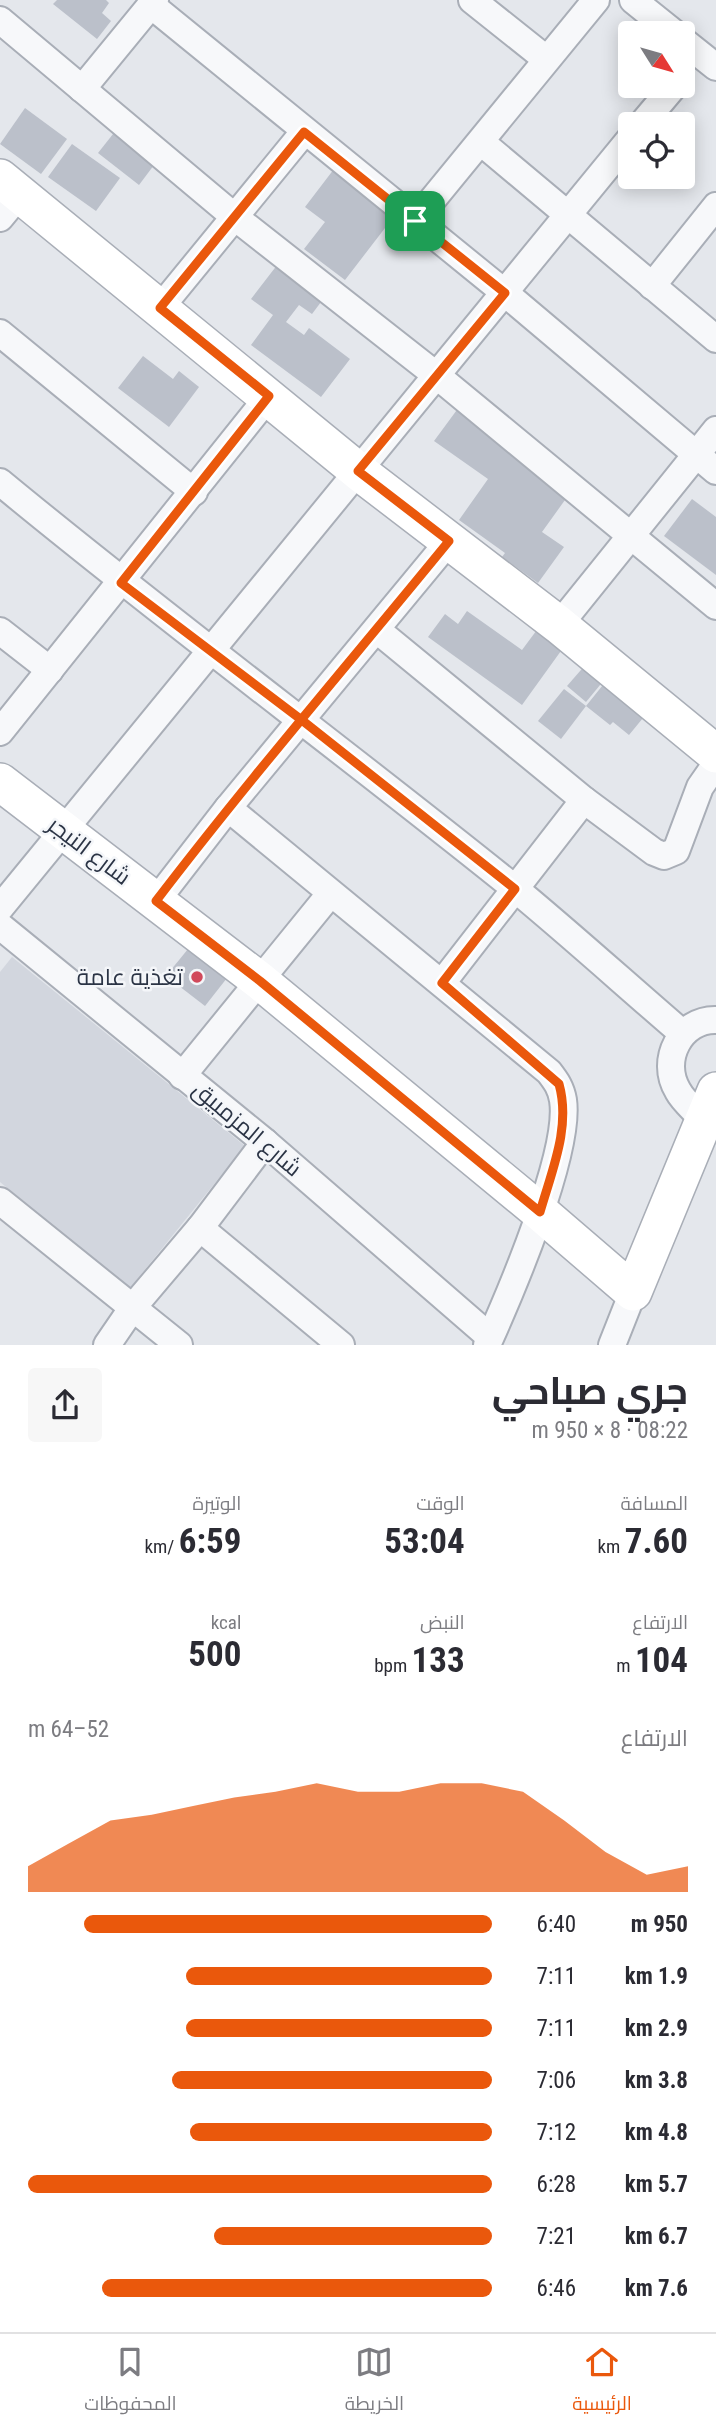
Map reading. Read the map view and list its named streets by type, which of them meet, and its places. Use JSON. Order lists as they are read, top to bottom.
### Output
{
  "streets": {
    "street": ["شارع النيجر", "شارع المزمبيق"]
  },
  "places": ["تغذية عامة"],
  "north": "bottom right",
  "page": {
    "heading": ["جري صباحي", "08:22 · 8 × 950 m"],
    "stats": [
      ["المسافة", "7.60 km"],
      ["الوقت", "53:04"],
      ["الوتيرة", "6:59 /km"],
      ["الارتفاع", "104 m"],
      ["النبض", "133 bpm"],
      ["kcal", "500"]
    ],
    "chart": ["الارتفاع", "52–64 m"],
    "list": [
      {
        "name": "950 m",
        "note": "6:40"
      },
      {
        "name": "1.9 km",
        "note": "7:11"
      },
      {
        "name": "2.9 km",
        "note": "7:11"
      },
      {
        "name": "3.8 km",
        "note": "7:06"
      },
      {
        "name": "4.8 km",
        "note": "7:12"
      },
      {
        "name": "5.7 km",
        "note": "6:28"
      },
      {
        "name": "6.7 km",
        "note": "7:21"
      },
      {
        "name": "7.6 km",
        "note": "6:46"
      }
    ],
    "tabs": ["الرئيسية", "الخريطة", "المحفوظات"]
  }
}
